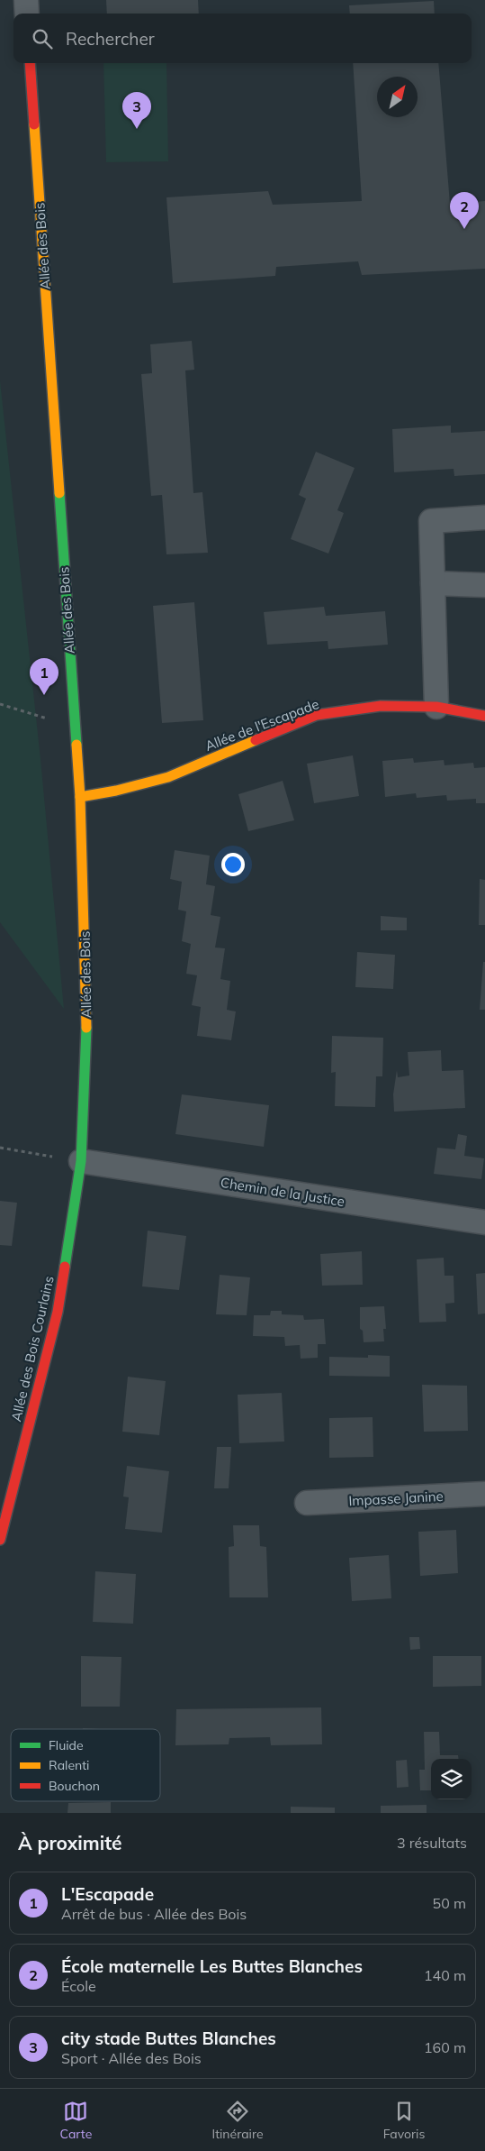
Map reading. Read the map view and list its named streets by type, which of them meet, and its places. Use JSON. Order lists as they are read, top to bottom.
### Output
{
  "streets": {
    "street": [
      "Allée des Bois",
      "Allée de l'Escapade",
      "Chemin de la Justice",
      "Allée des Bois Courlains",
      "Impasse Janine"
    ]
  },
  "crossings": [
    ["Allée des Bois", "Allée de l'Escapade"],
    ["Allée des Bois", "Chemin de la Justice"],
    ["Allée des Bois", "Allée des Bois Courlains"],
    ["Chemin de la Justice", "Allée des Bois Courlains"]
  ],
  "legend": ["Fluide", "Ralenti", "Bouchon"],
  "north": "top right",
  "page": {
    "search": "Rechercher",
    "pins": ["3", "2", "1"],
    "heading": ["À proximité", "3 résultats"],
    "list": [
      {
        "mark": "1",
        "name": "L'Escapade",
        "note": "Arrêt de bus · Allée des Bois",
        "value": "50 m"
      },
      {
        "mark": "2",
        "name": "École maternelle Les Buttes Blanches",
        "note": "École",
        "value": "140 m"
      },
      {
        "mark": "3",
        "name": "city stade Buttes Blanches",
        "note": "Sport · Allée des Bois",
        "value": "160 m"
      }
    ],
    "nav": ["Carte", "Itinéraire", "Favoris"]
  }
}
